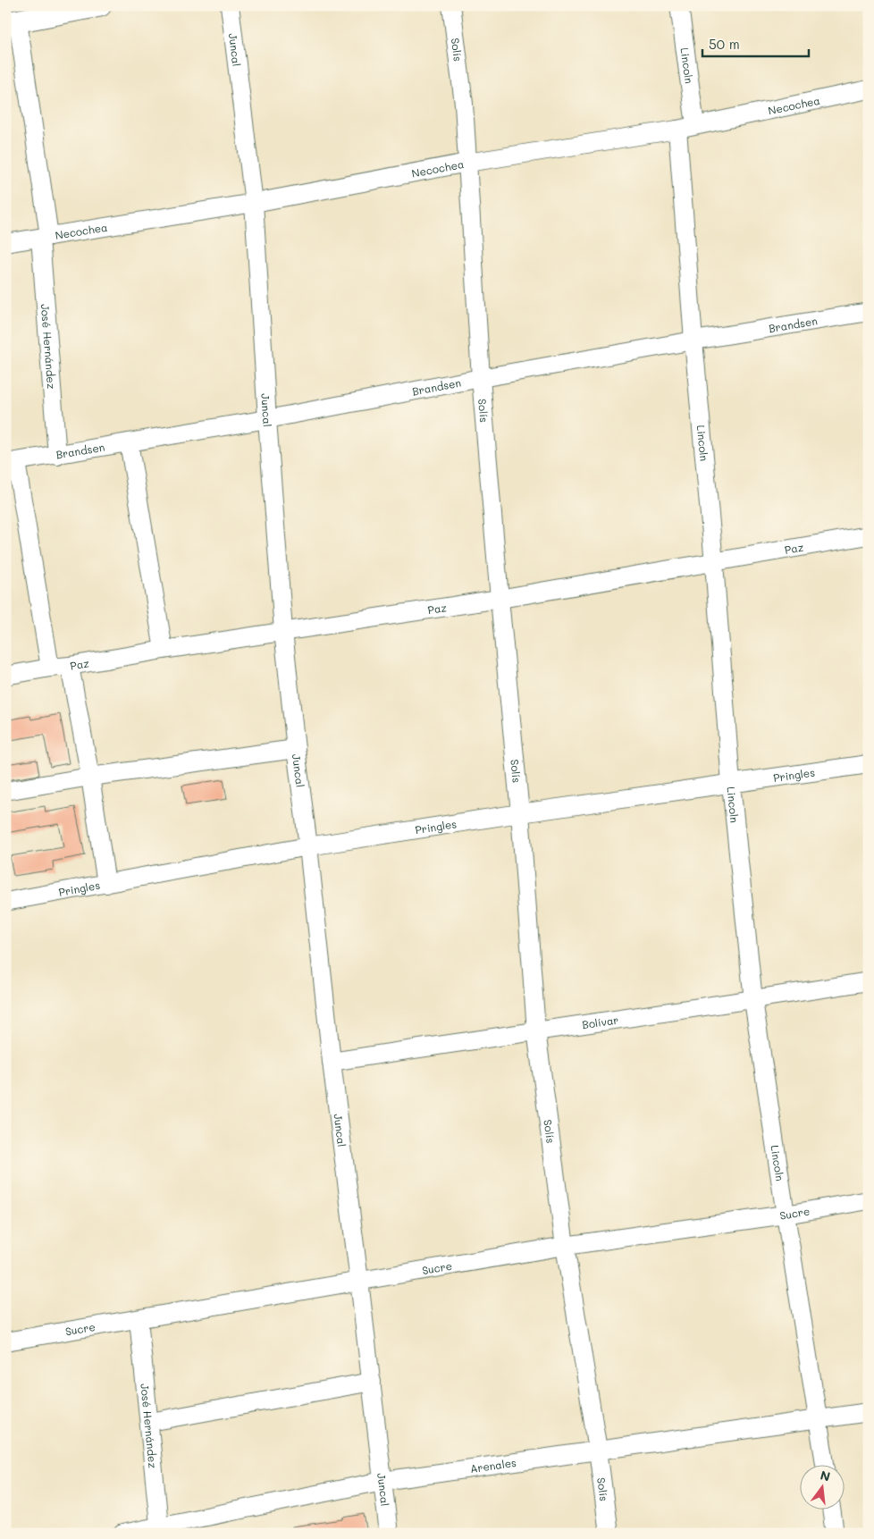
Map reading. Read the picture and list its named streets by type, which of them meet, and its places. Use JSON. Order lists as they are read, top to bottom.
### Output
{
  "streets": {
    "street": [
      "Juncal",
      "Solís",
      "Lincoln",
      "Necochea",
      "Brandsen",
      "José Hernández",
      "Paz",
      "Pringles",
      "Bolívar",
      "Sucre",
      "Arenales"
    ]
  },
  "crossings": [
    ["Juncal", "Necochea"],
    ["Juncal", "Brandsen"],
    ["Juncal", "Paz"],
    ["Juncal", "Pringles"],
    ["Juncal", "Bolívar"],
    ["Juncal", "Sucre"],
    ["Juncal", "Arenales"],
    ["Solís", "Necochea"],
    ["Solís", "Brandsen"],
    ["Solís", "Paz"],
    ["Solís", "Pringles"],
    ["Solís", "Bolívar"],
    ["Solís", "Sucre"],
    ["Solís", "Arenales"],
    ["Lincoln", "Necochea"],
    ["Lincoln", "Brandsen"],
    ["Lincoln", "Paz"],
    ["Lincoln", "Pringles"],
    ["Lincoln", "Bolívar"],
    ["Lincoln", "Sucre"],
    ["Lincoln", "Arenales"],
    ["Necochea", "José Hernández"],
    ["Brandsen", "José Hernández"],
    ["José Hernández", "Sucre"],
    ["José Hernández", "Arenales"]
  ],
  "scale_bar": "50 m",
  "north": "top"
}
